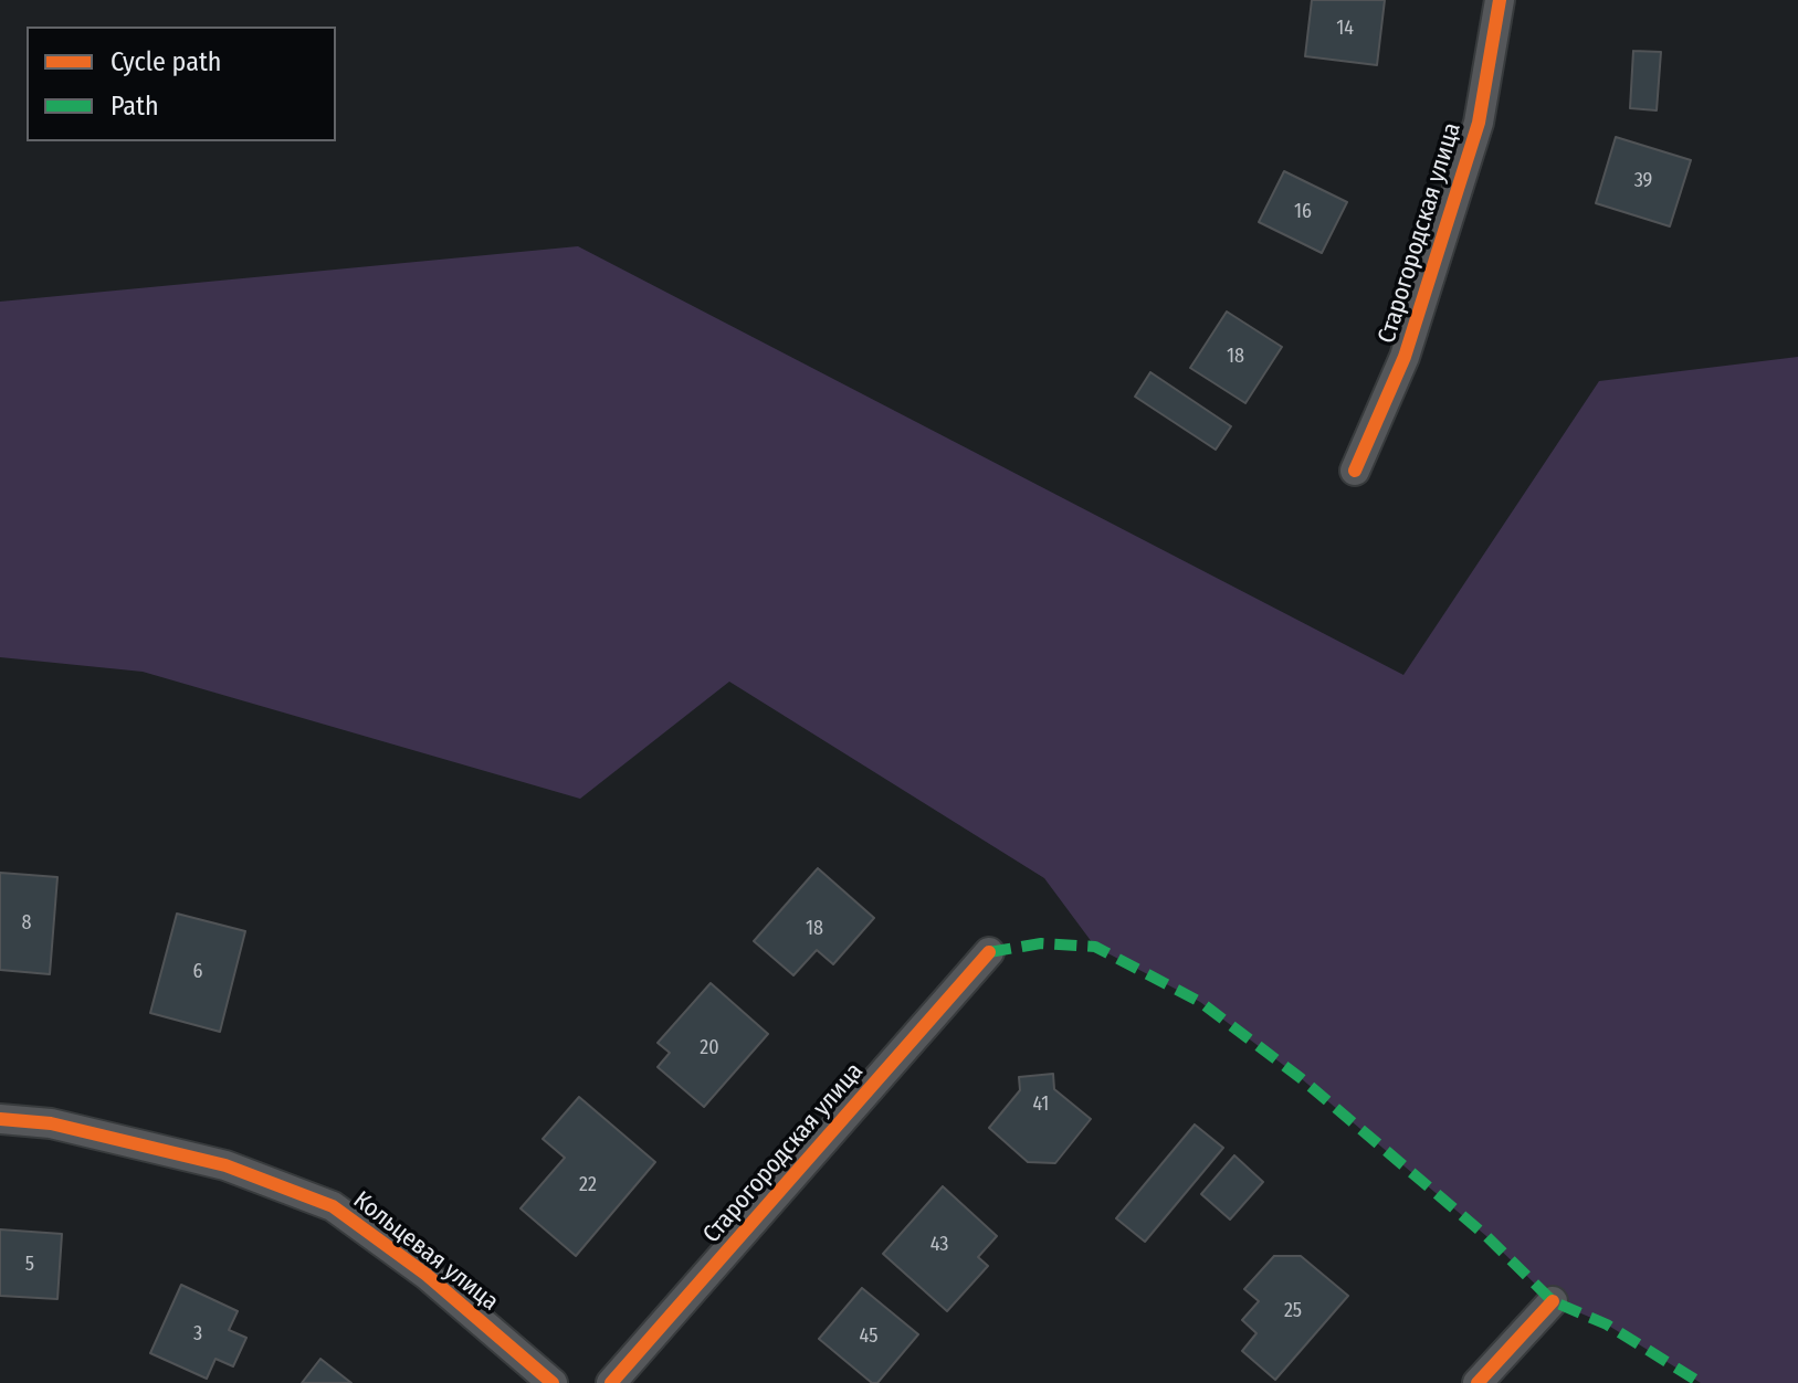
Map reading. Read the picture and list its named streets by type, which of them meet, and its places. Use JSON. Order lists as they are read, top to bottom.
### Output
{
  "streets": {
    "street": ["Старогородская улица", "Кольцевая улица"]
  },
  "house_numbers": [
    "14",
    "39",
    "16",
    "18",
    "8",
    "18",
    "6",
    "20",
    "41",
    "22",
    "43",
    "5",
    "25",
    "3",
    "45"
  ],
  "legend": ["Cycle path", "Path"]
}
